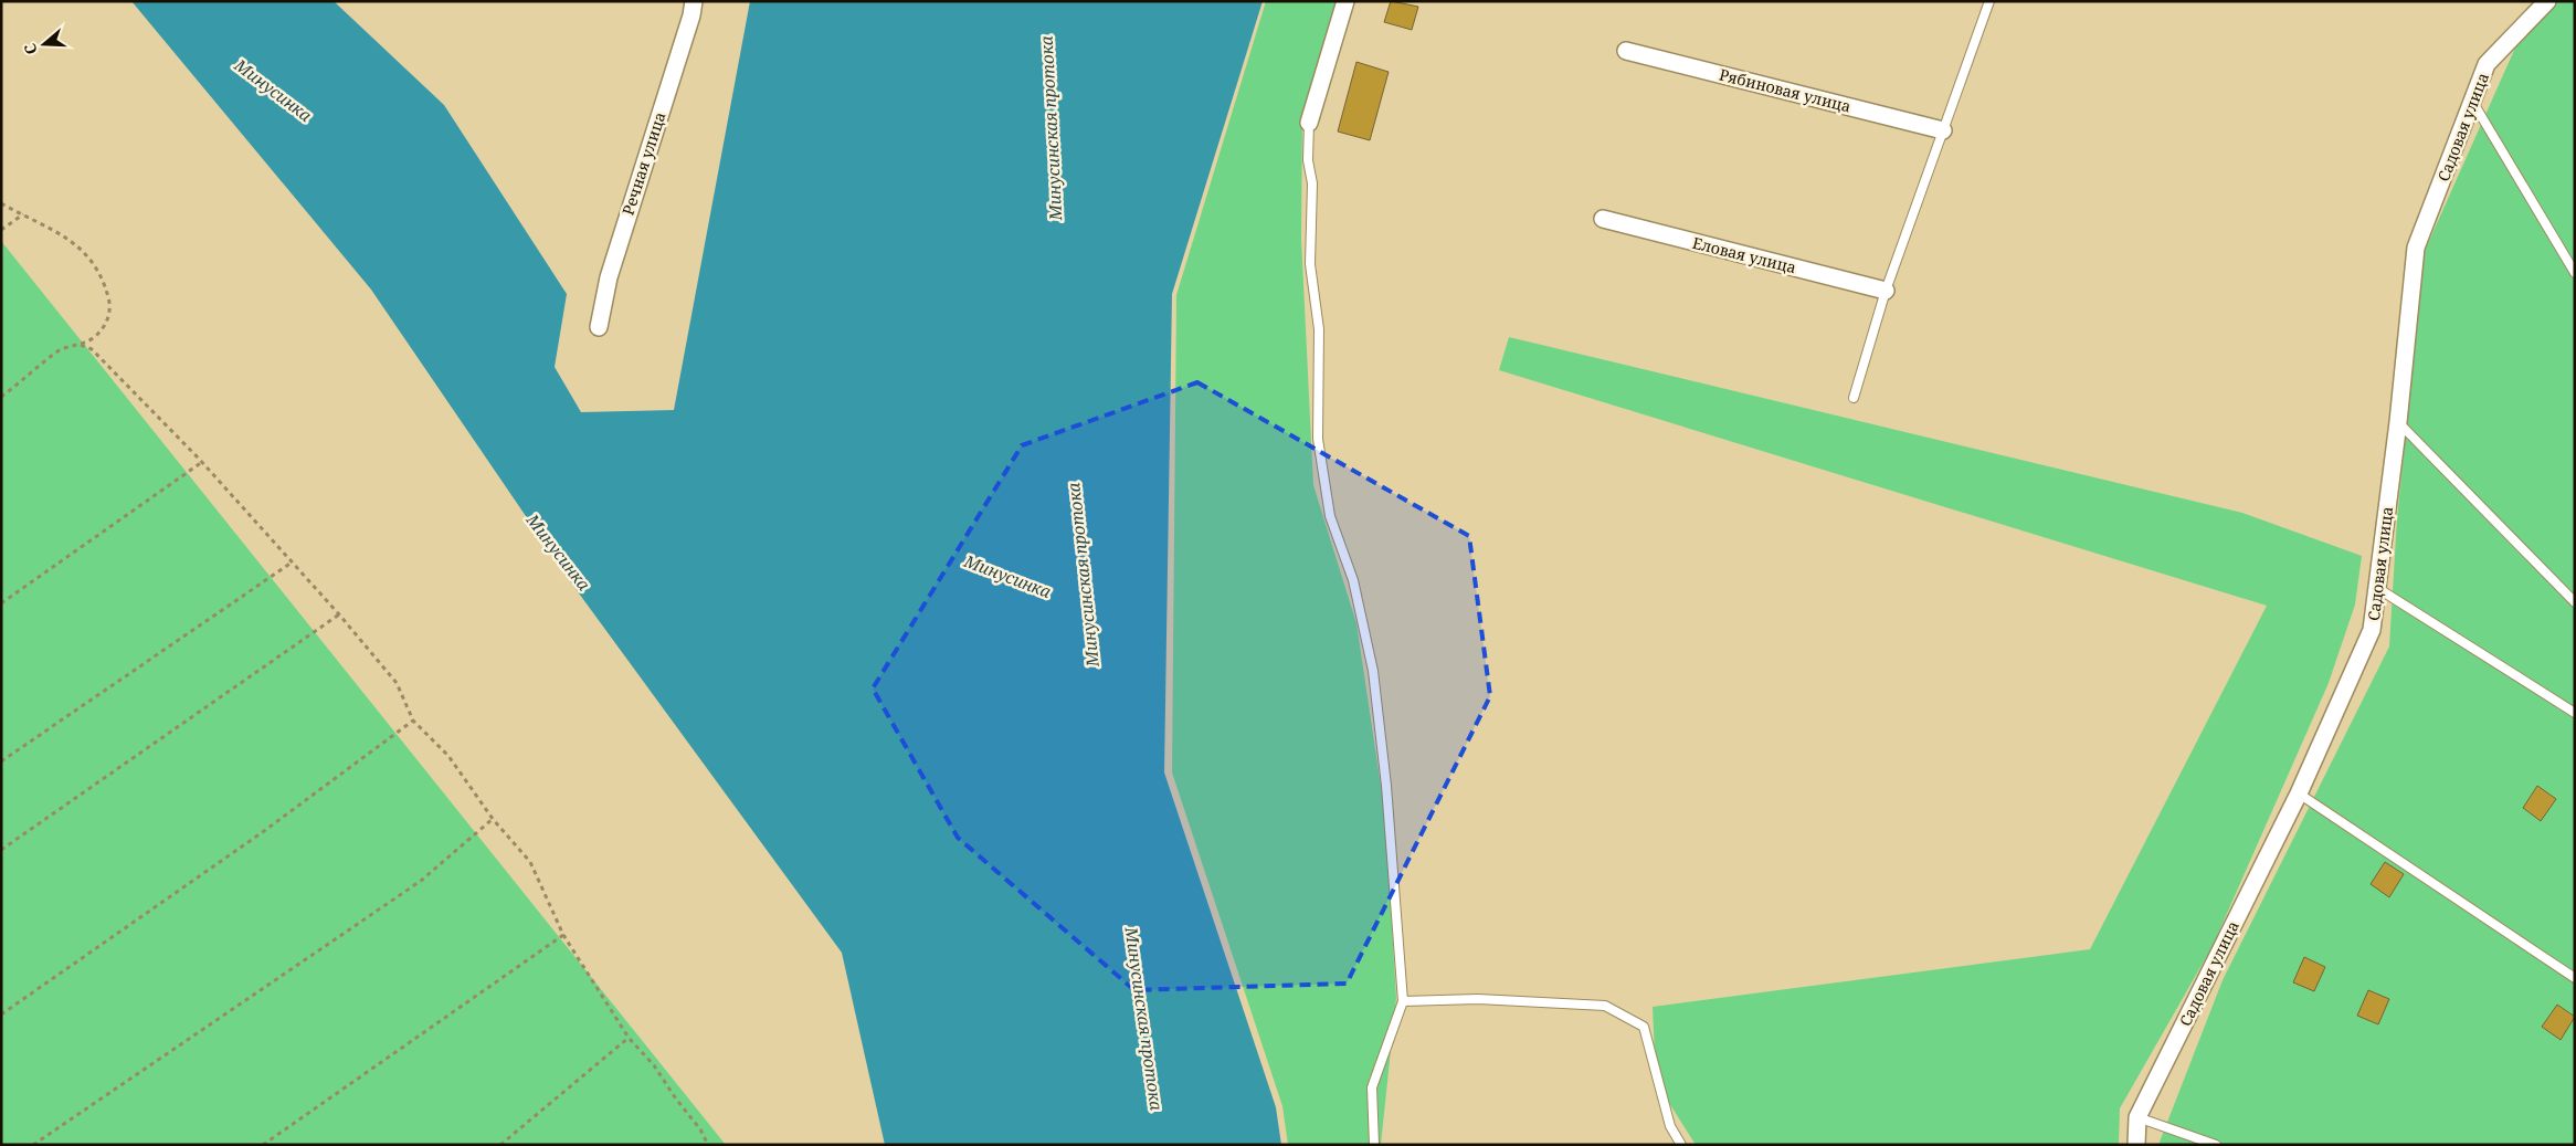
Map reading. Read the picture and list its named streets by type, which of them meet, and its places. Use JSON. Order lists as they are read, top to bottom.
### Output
{
  "streets": {
    "street": [
      "Рябиновая улица",
      "Садовая улица",
      "Речная улица",
      "Еловая улица"
    ]
  },
  "water": ["Минусинка", "Минусинская протока"],
  "north": "left"
}
